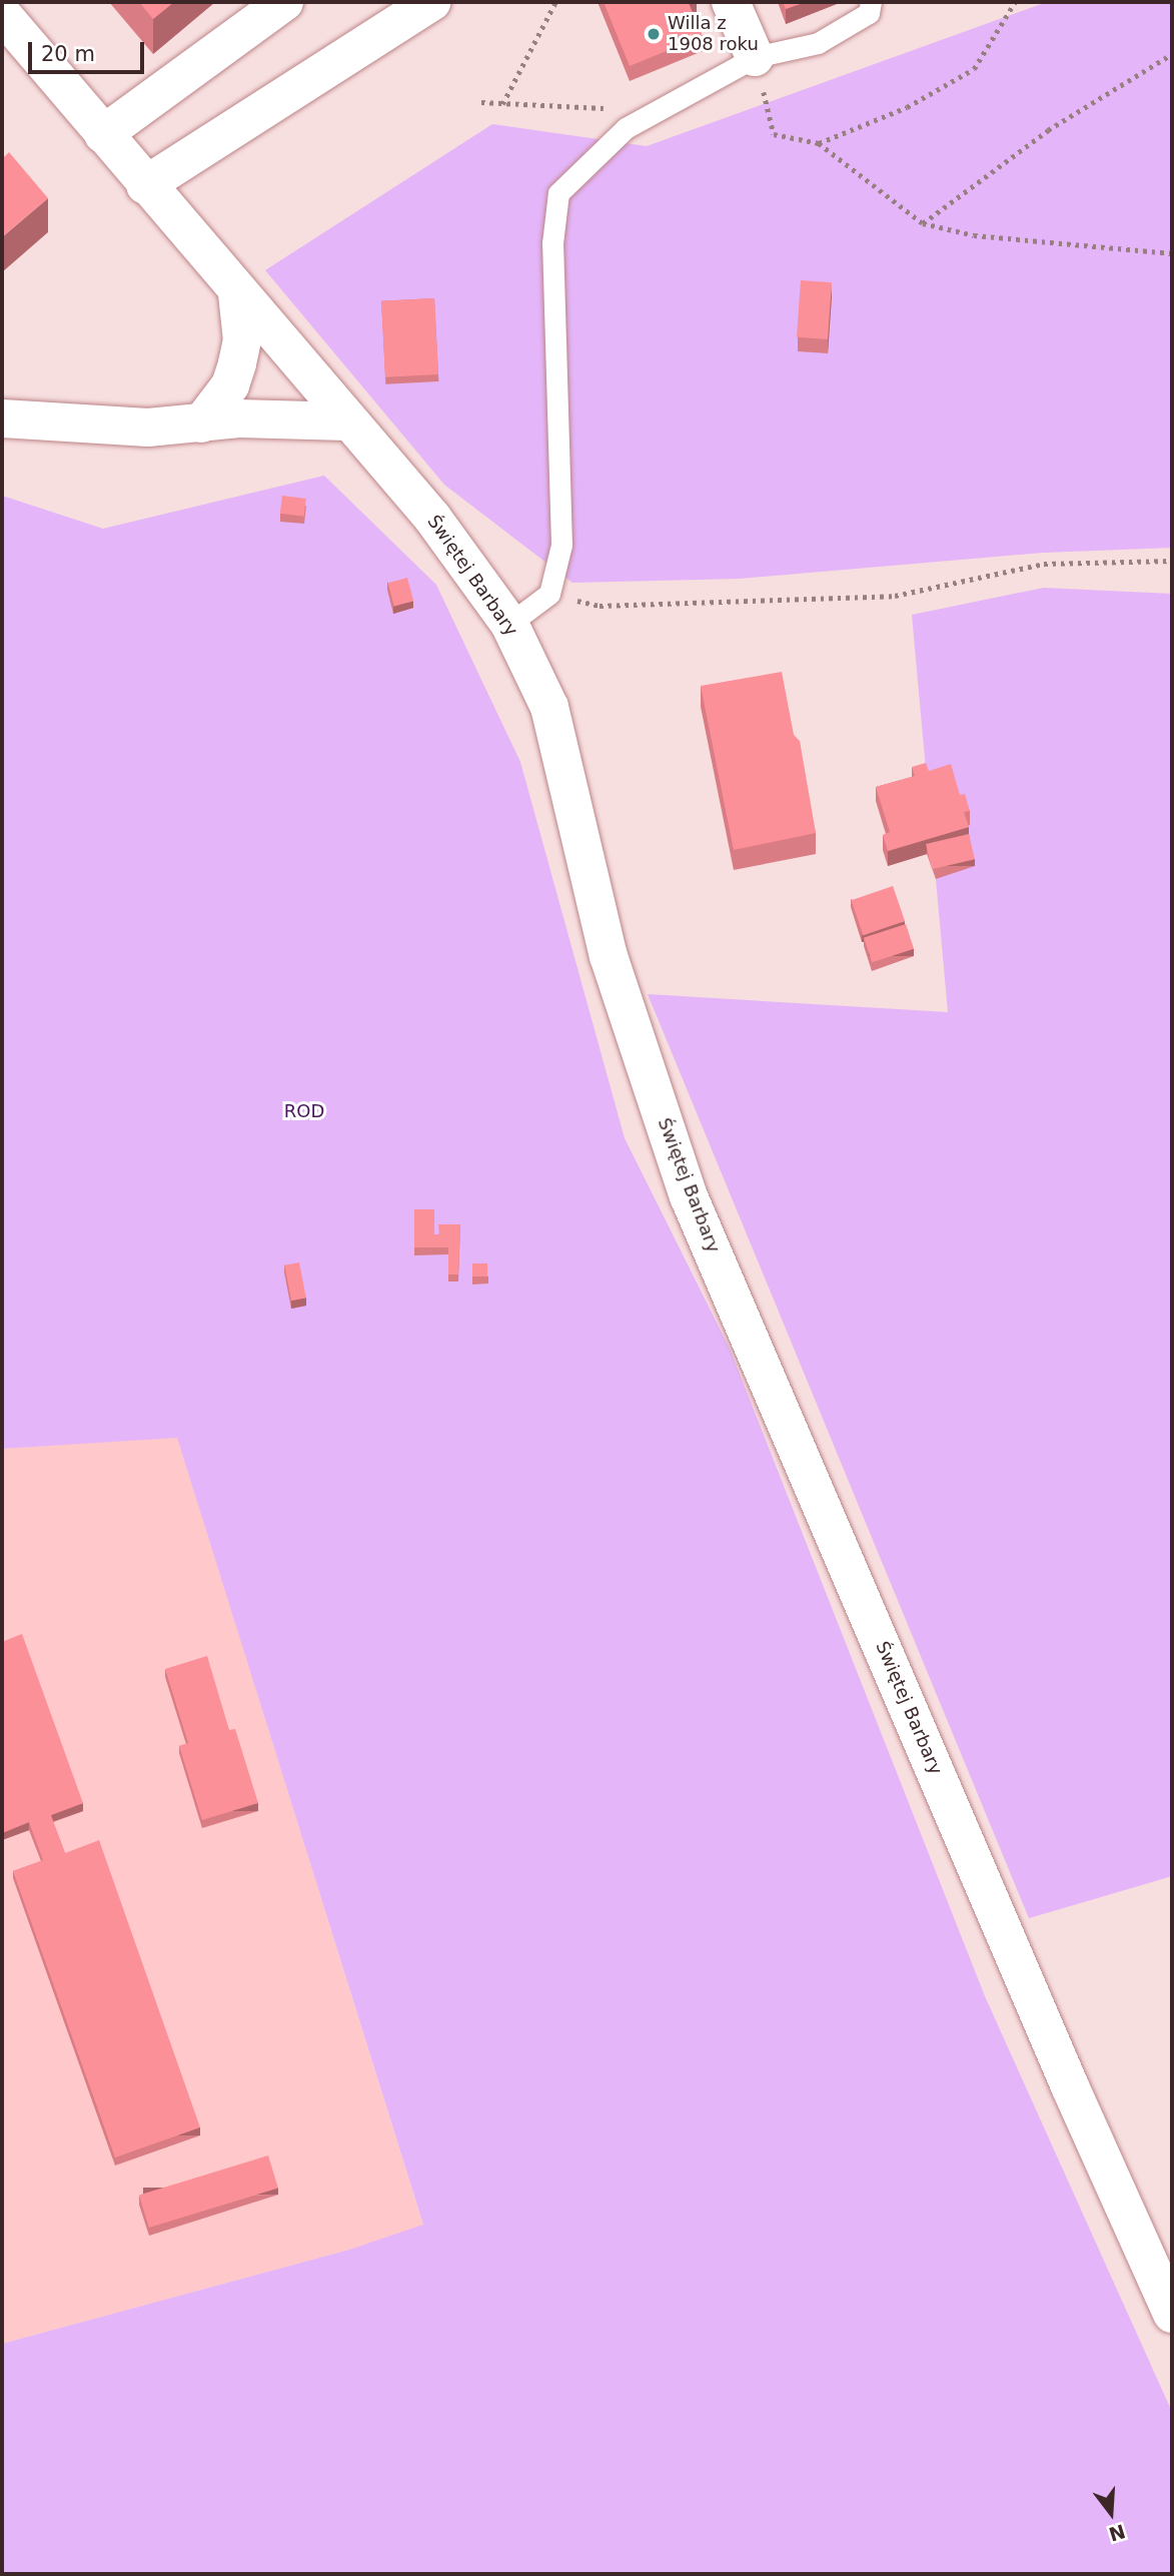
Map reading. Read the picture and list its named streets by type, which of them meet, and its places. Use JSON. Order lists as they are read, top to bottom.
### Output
{
  "streets": {
    "street": ["Świętej Barbary"]
  },
  "parks": ["ROD"],
  "places": ["Willa z 1908 roku"],
  "scale_bar": "20 m",
  "north": "bottom"
}
